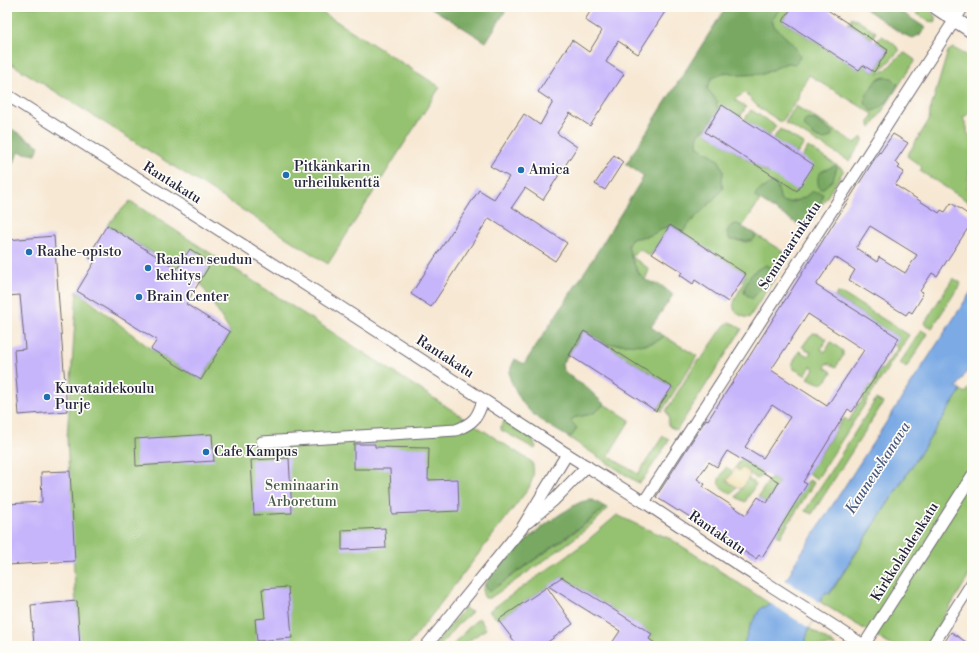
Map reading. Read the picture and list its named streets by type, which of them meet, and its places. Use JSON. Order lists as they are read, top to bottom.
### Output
{
  "streets": {
    "street": ["Rantakatu", "Seminaarinkatu", "Kirkkolahdenkatu"]
  },
  "crossings": [
    ["Rantakatu", "Seminaarinkatu"],
    ["Rantakatu", "Kirkkolahdenkatu"]
  ],
  "water": ["Kauneuskanava"],
  "parks": ["Seminaarin Arboretum"],
  "places": [
    "Amica",
    "Pitkänkarin urheilukenttä",
    "Raahe-opisto",
    "Raahen seudun kehitys",
    "Brain Center",
    "Kuvataidekoulu Purje",
    "Cafe Kampus"
  ]
}
